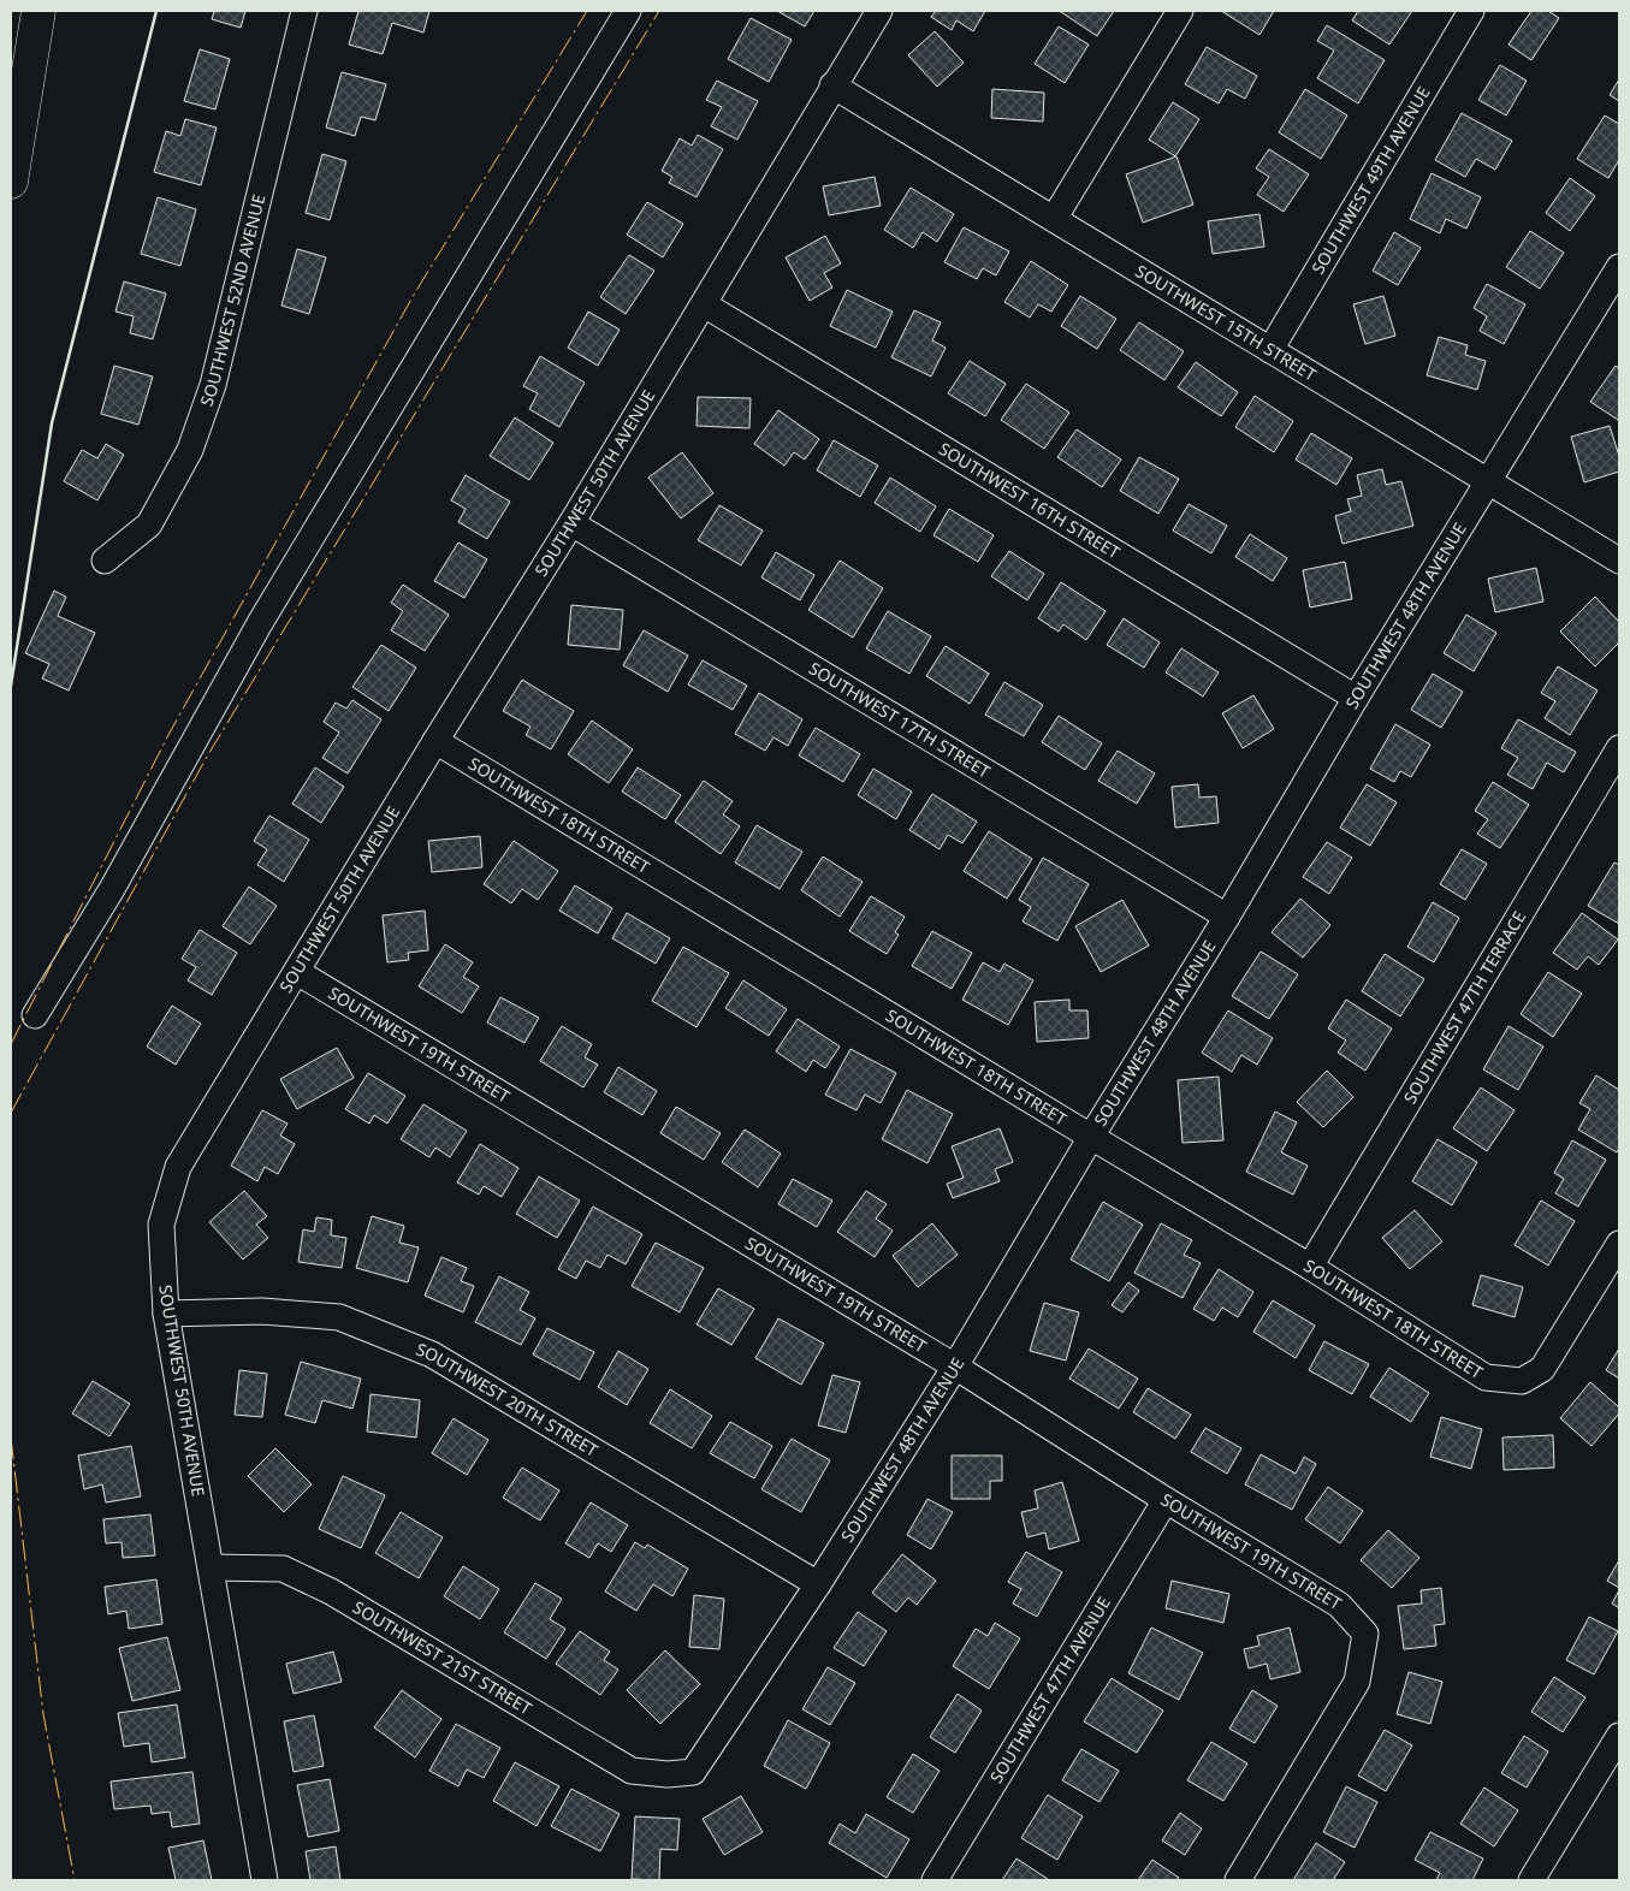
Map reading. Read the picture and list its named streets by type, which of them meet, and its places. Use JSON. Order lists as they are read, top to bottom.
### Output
{
  "streets": {
    "street": [
      "SOUTHWEST 49TH AVENUE",
      "SOUTHWEST 52ND AVENUE",
      "SOUTHWEST 15TH STREET",
      "SOUTHWEST 50TH AVENUE",
      "SOUTHWEST 16TH STREET",
      "SOUTHWEST 48TH AVENUE",
      "SOUTHWEST 17TH STREET",
      "SOUTHWEST 18TH STREET",
      "SOUTHWEST 47TH TERRACE",
      "SOUTHWEST 19TH STREET",
      "SOUTHWEST 20TH STREET",
      "SOUTHWEST 21ST STREET",
      "SOUTHWEST 47TH AVENUE"
    ]
  },
  "crossings": [
    ["SOUTHWEST 49TH AVENUE", "SOUTHWEST 15TH STREET"],
    ["SOUTHWEST 15TH STREET", "SOUTHWEST 50TH AVENUE"],
    ["SOUTHWEST 15TH STREET", "SOUTHWEST 48TH AVENUE"],
    ["SOUTHWEST 50TH AVENUE", "SOUTHWEST 16TH STREET"],
    ["SOUTHWEST 50TH AVENUE", "SOUTHWEST 17TH STREET"],
    ["SOUTHWEST 50TH AVENUE", "SOUTHWEST 18TH STREET"],
    ["SOUTHWEST 50TH AVENUE", "SOUTHWEST 19TH STREET"],
    ["SOUTHWEST 50TH AVENUE", "SOUTHWEST 20TH STREET"],
    ["SOUTHWEST 50TH AVENUE", "SOUTHWEST 21ST STREET"],
    ["SOUTHWEST 16TH STREET", "SOUTHWEST 48TH AVENUE"],
    ["SOUTHWEST 48TH AVENUE", "SOUTHWEST 17TH STREET"],
    ["SOUTHWEST 48TH AVENUE", "SOUTHWEST 18TH STREET"],
    ["SOUTHWEST 48TH AVENUE", "SOUTHWEST 19TH STREET"],
    ["SOUTHWEST 48TH AVENUE", "SOUTHWEST 20TH STREET"],
    ["SOUTHWEST 48TH AVENUE", "SOUTHWEST 21ST STREET"],
    ["SOUTHWEST 18TH STREET", "SOUTHWEST 47TH TERRACE"],
    ["SOUTHWEST 19TH STREET", "SOUTHWEST 47TH AVENUE"]
  ]
}
